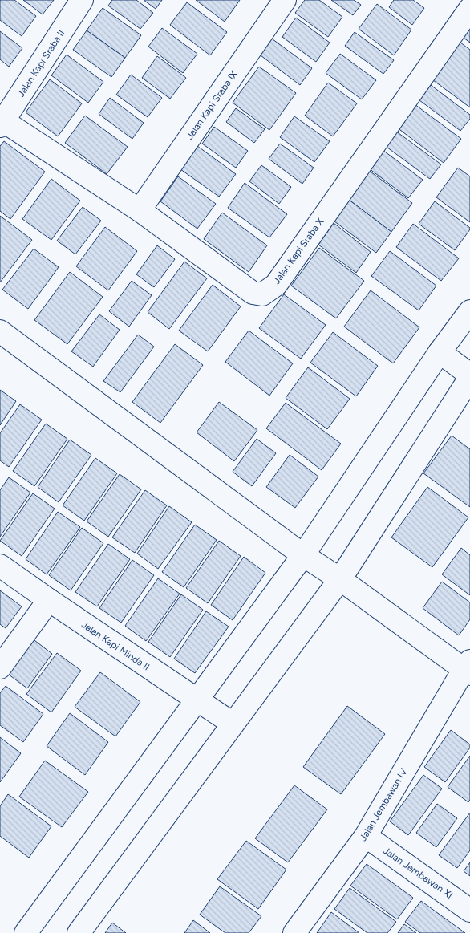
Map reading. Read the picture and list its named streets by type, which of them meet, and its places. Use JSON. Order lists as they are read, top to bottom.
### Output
{
  "streets": {
    "street": [
      "Jalan Kapi Sraba II",
      "Jalan Kapi Sraba IX",
      "Jalan Kapi Sraba X",
      "Jalan Kapi Minda II",
      "Jalan Jembawan IV",
      "Jalan Jembawan XI"
    ]
  },
  "crossings": [
    ["Jalan Kapi Sraba II", "Jalan Kapi Sraba X"],
    ["Jalan Kapi Sraba IX", "Jalan Kapi Sraba X"],
    ["Jalan Jembawan IV", "Jalan Jembawan XI"]
  ]
}
